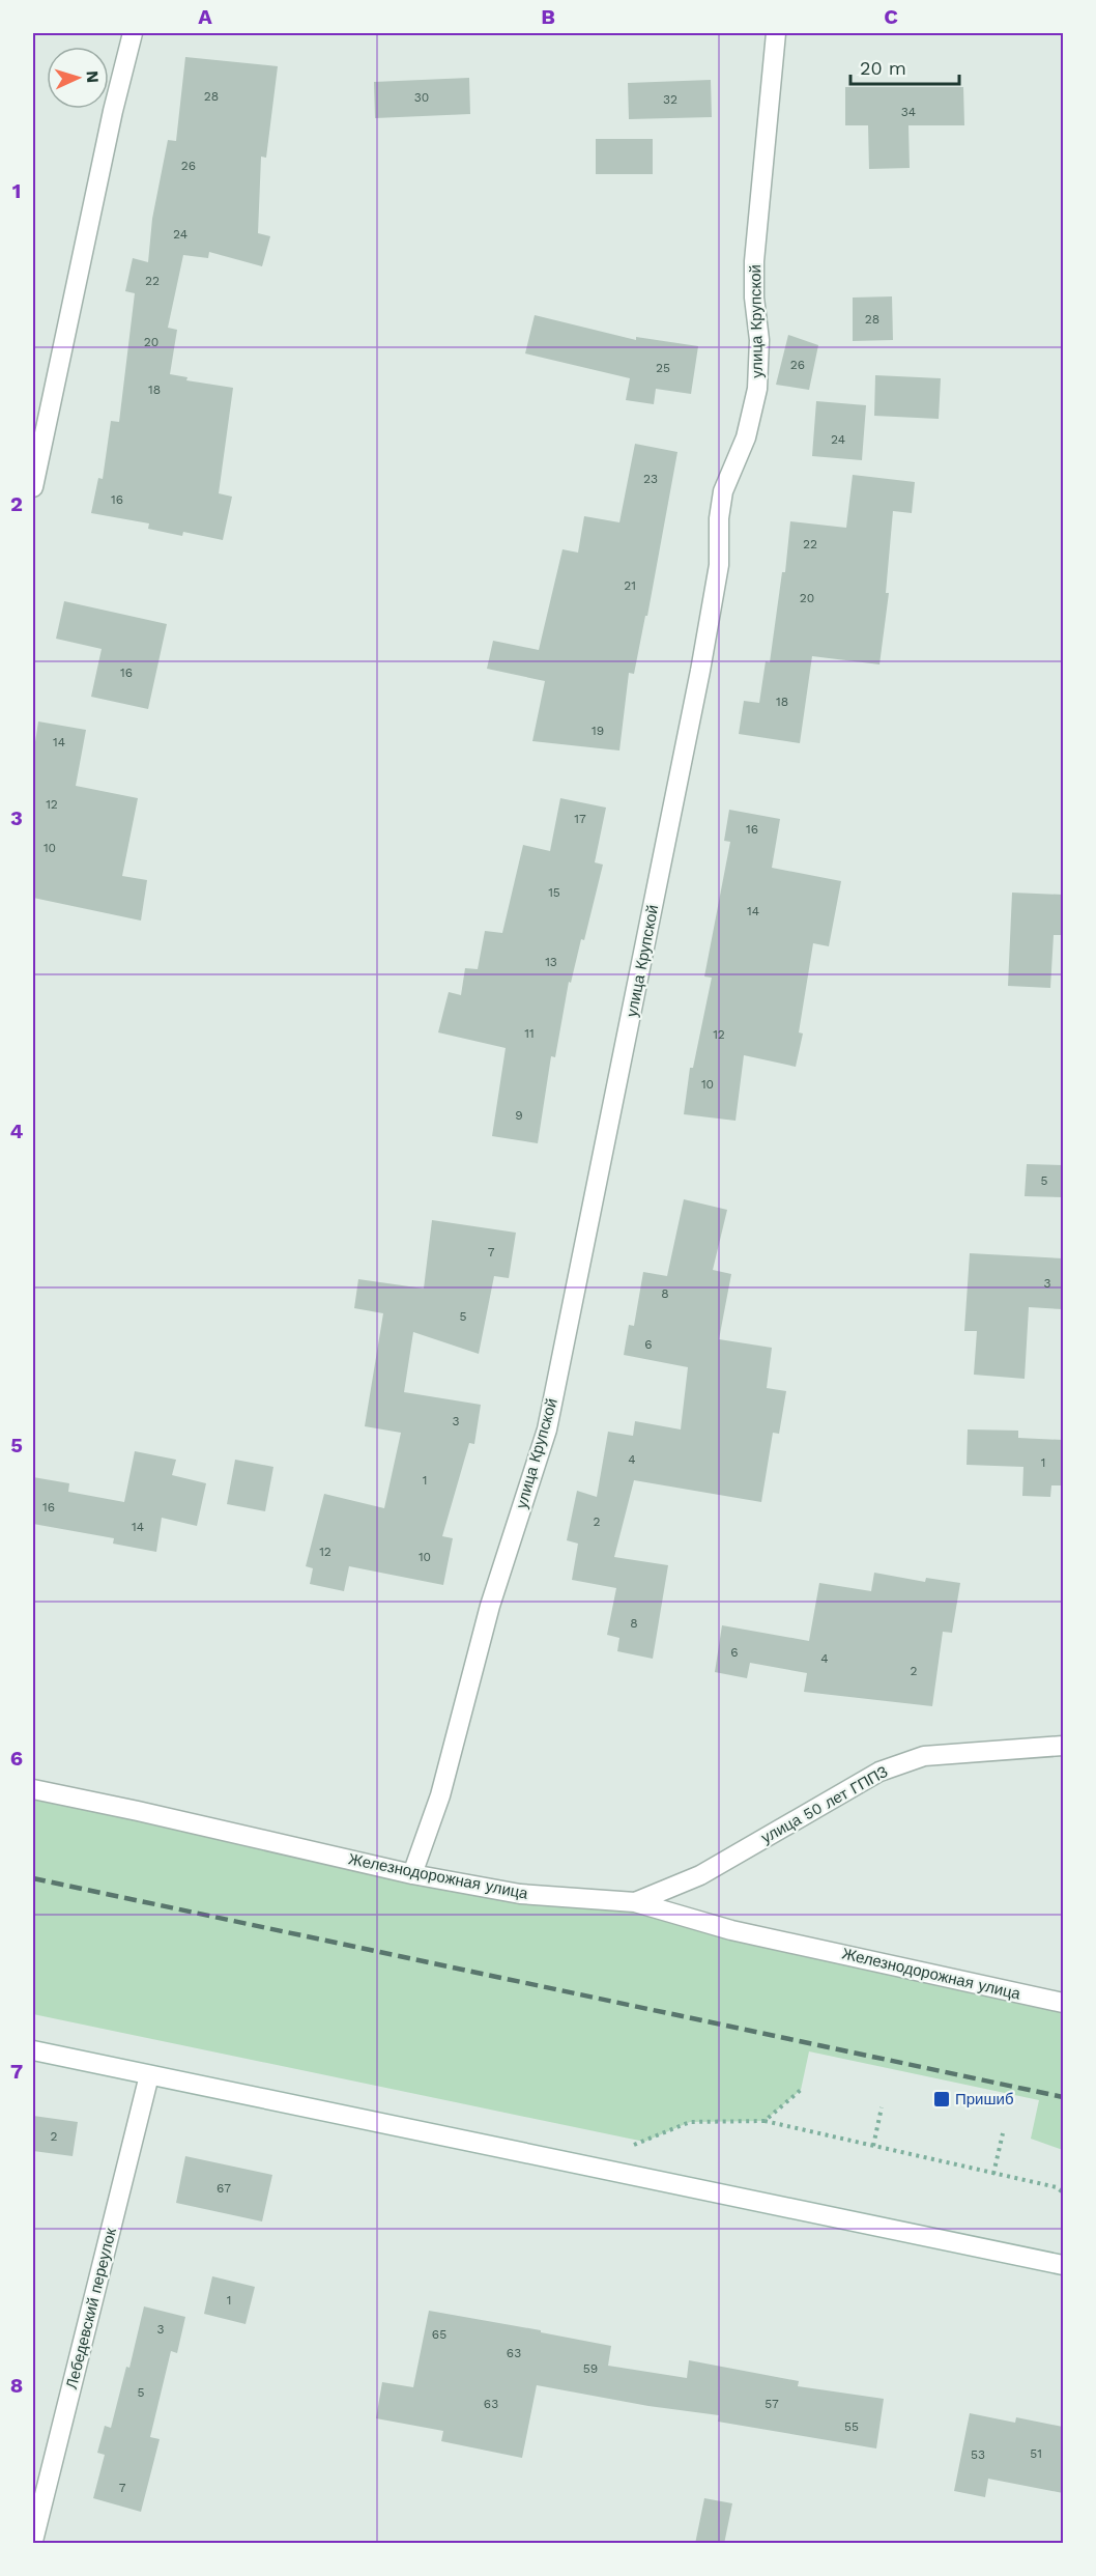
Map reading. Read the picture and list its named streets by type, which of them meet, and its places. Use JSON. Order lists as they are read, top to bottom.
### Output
{
  "streets": {
    "street": [
      "улица Крупской",
      "улица 50 лет ГППЗ",
      "Железнодорожная улица",
      "Лебедевский переулок"
    ]
  },
  "crossings": [
    ["улица Крупской", "Железнодорожная улица"],
    ["улица 50 лет ГППЗ", "Железнодорожная улица"]
  ],
  "places": {
    "transit": ["Пришиб"]
  },
  "house_numbers": [
    "28",
    "30",
    "32",
    "34",
    "26",
    "24",
    "22",
    "28",
    "20",
    "26",
    "25",
    "18",
    "24",
    "23",
    "16",
    "22",
    "21",
    "20",
    "16",
    "18",
    "19",
    "14",
    "12",
    "17",
    "16",
    "10",
    "15",
    "14",
    "13",
    "11",
    "12",
    "10",
    "9",
    "5",
    "7",
    "3",
    "8",
    "5",
    "6",
    "3",
    "4",
    "1",
    "1",
    "16",
    "2",
    "14",
    "12",
    "10",
    "8",
    "6",
    "4",
    "2",
    "2",
    "67",
    "1",
    "3",
    "65",
    "63",
    "59",
    "5",
    "63",
    "57",
    "55",
    "51",
    "53",
    "7"
  ],
  "scale_bar": "20 m",
  "north": "right",
  "grid": {
    "columns": ["A", "B", "C"],
    "rows": [
      "1",
      "2",
      "3",
      "4",
      "5",
      "6",
      "7",
      "8"
    ]
  }
}
